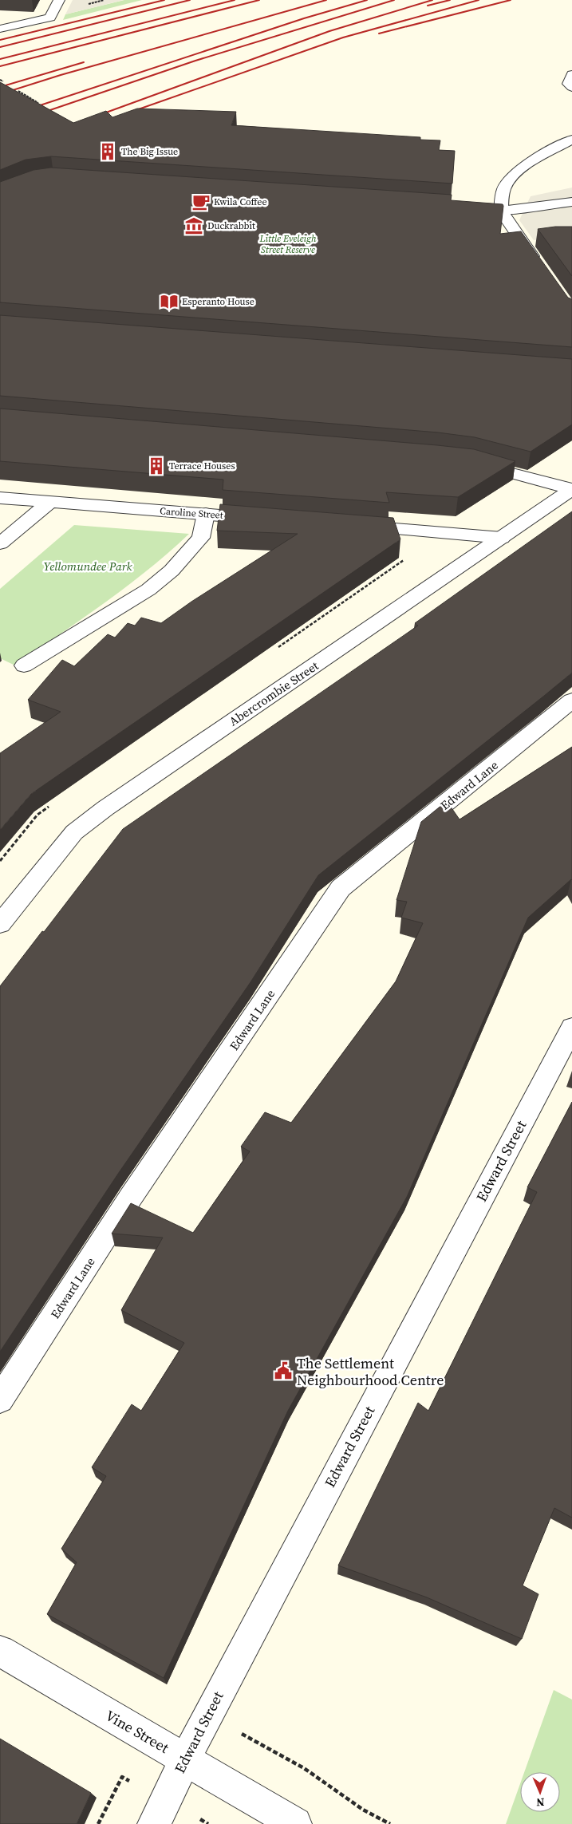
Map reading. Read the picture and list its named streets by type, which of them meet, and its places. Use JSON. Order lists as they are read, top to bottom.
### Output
{
  "streets": {
    "street": [
      "Caroline Street",
      "Abercrombie Street",
      "Edward Lane",
      "Edward Street",
      "Vine Street"
    ]
  },
  "crossings": [
    ["Edward Street", "Vine Street"]
  ],
  "parks": ["Little Eveleigh Street Reserve", "Yellomundee Park"],
  "places": {
    "building": ["The Big Issue", "Terrace Houses"],
    "cafe": ["Kwila Coffee"],
    "museum": ["Duckrabbit"],
    "library": ["Esperanto House"],
    "public building": ["The Settlement Neighbourhood Centre"]
  },
  "north": "bottom"
}
